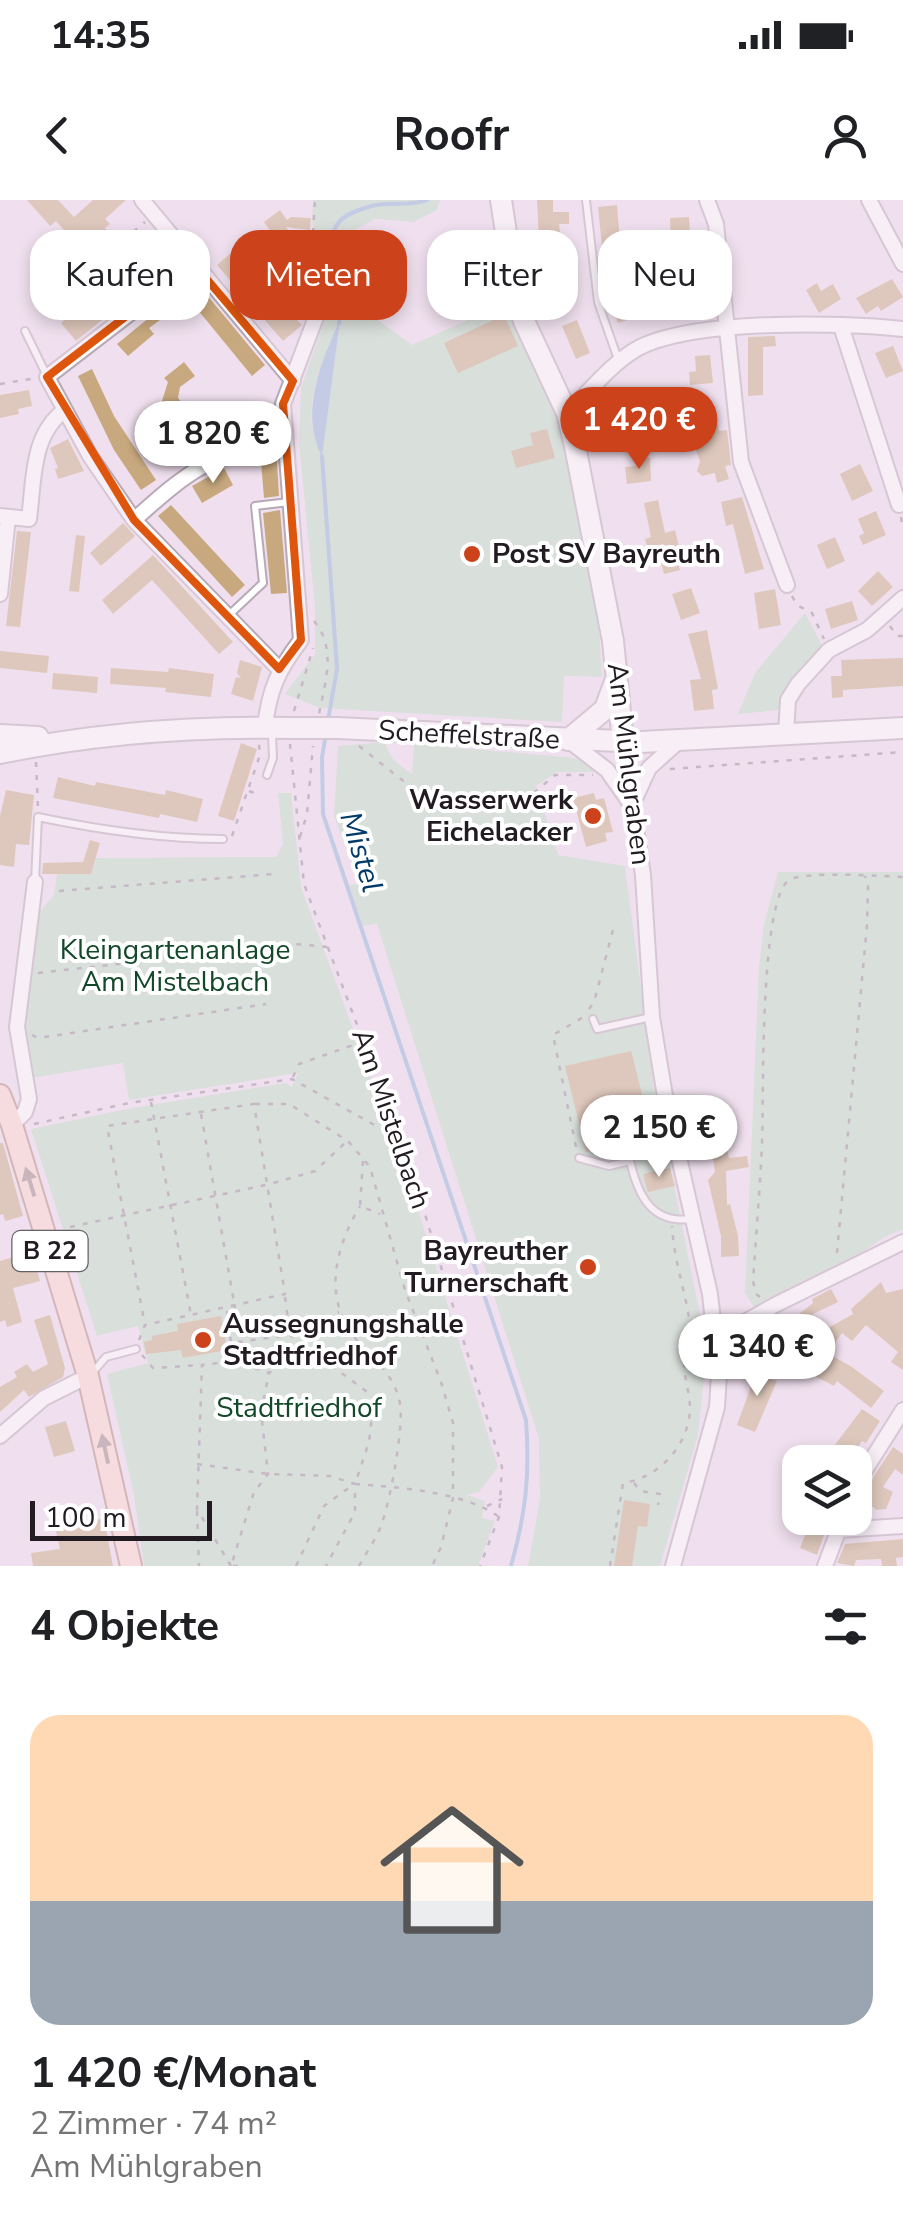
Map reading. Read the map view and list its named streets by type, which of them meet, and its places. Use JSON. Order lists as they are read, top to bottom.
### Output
{
  "streets": {
    "main road": ["Scheffelstraße", "Am Mühlgraben", "B 22"],
    "path": ["Am Mistelbach"]
  },
  "crossings": [
    ["Scheffelstraße", "Am Mühlgraben"],
    ["Scheffelstraße", "Am Mistelbach"]
  ],
  "water": ["Mistel"],
  "parks": ["Kleingartenanlage Am Mistelbach", "Stadtfriedhof"],
  "places": [
    "Post SV Bayreuth",
    "Wasserwerk Eichelacker",
    "Bayreuther Turnerschaft",
    "Aussegnungshalle Stadtfriedhof"
  ],
  "scale_bar": "100 m",
  "page": {
    "status": "14:35",
    "header": "Roofr",
    "chip": [
      "Kaufen",
      "Mieten",
      "Filter",
      "Neu"
    ],
    "price": [
      "1 420 €",
      "1 820 €",
      "2 150 €",
      "1 340 €"
    ],
    "scale": "100 m",
    "heading": "4 Objekte",
    "list": [
      {
        "name": "1 420 €/Monat",
        "note": "2 Zimmer · 74 m² · Am Mühlgraben"
      }
    ]
  }
}
